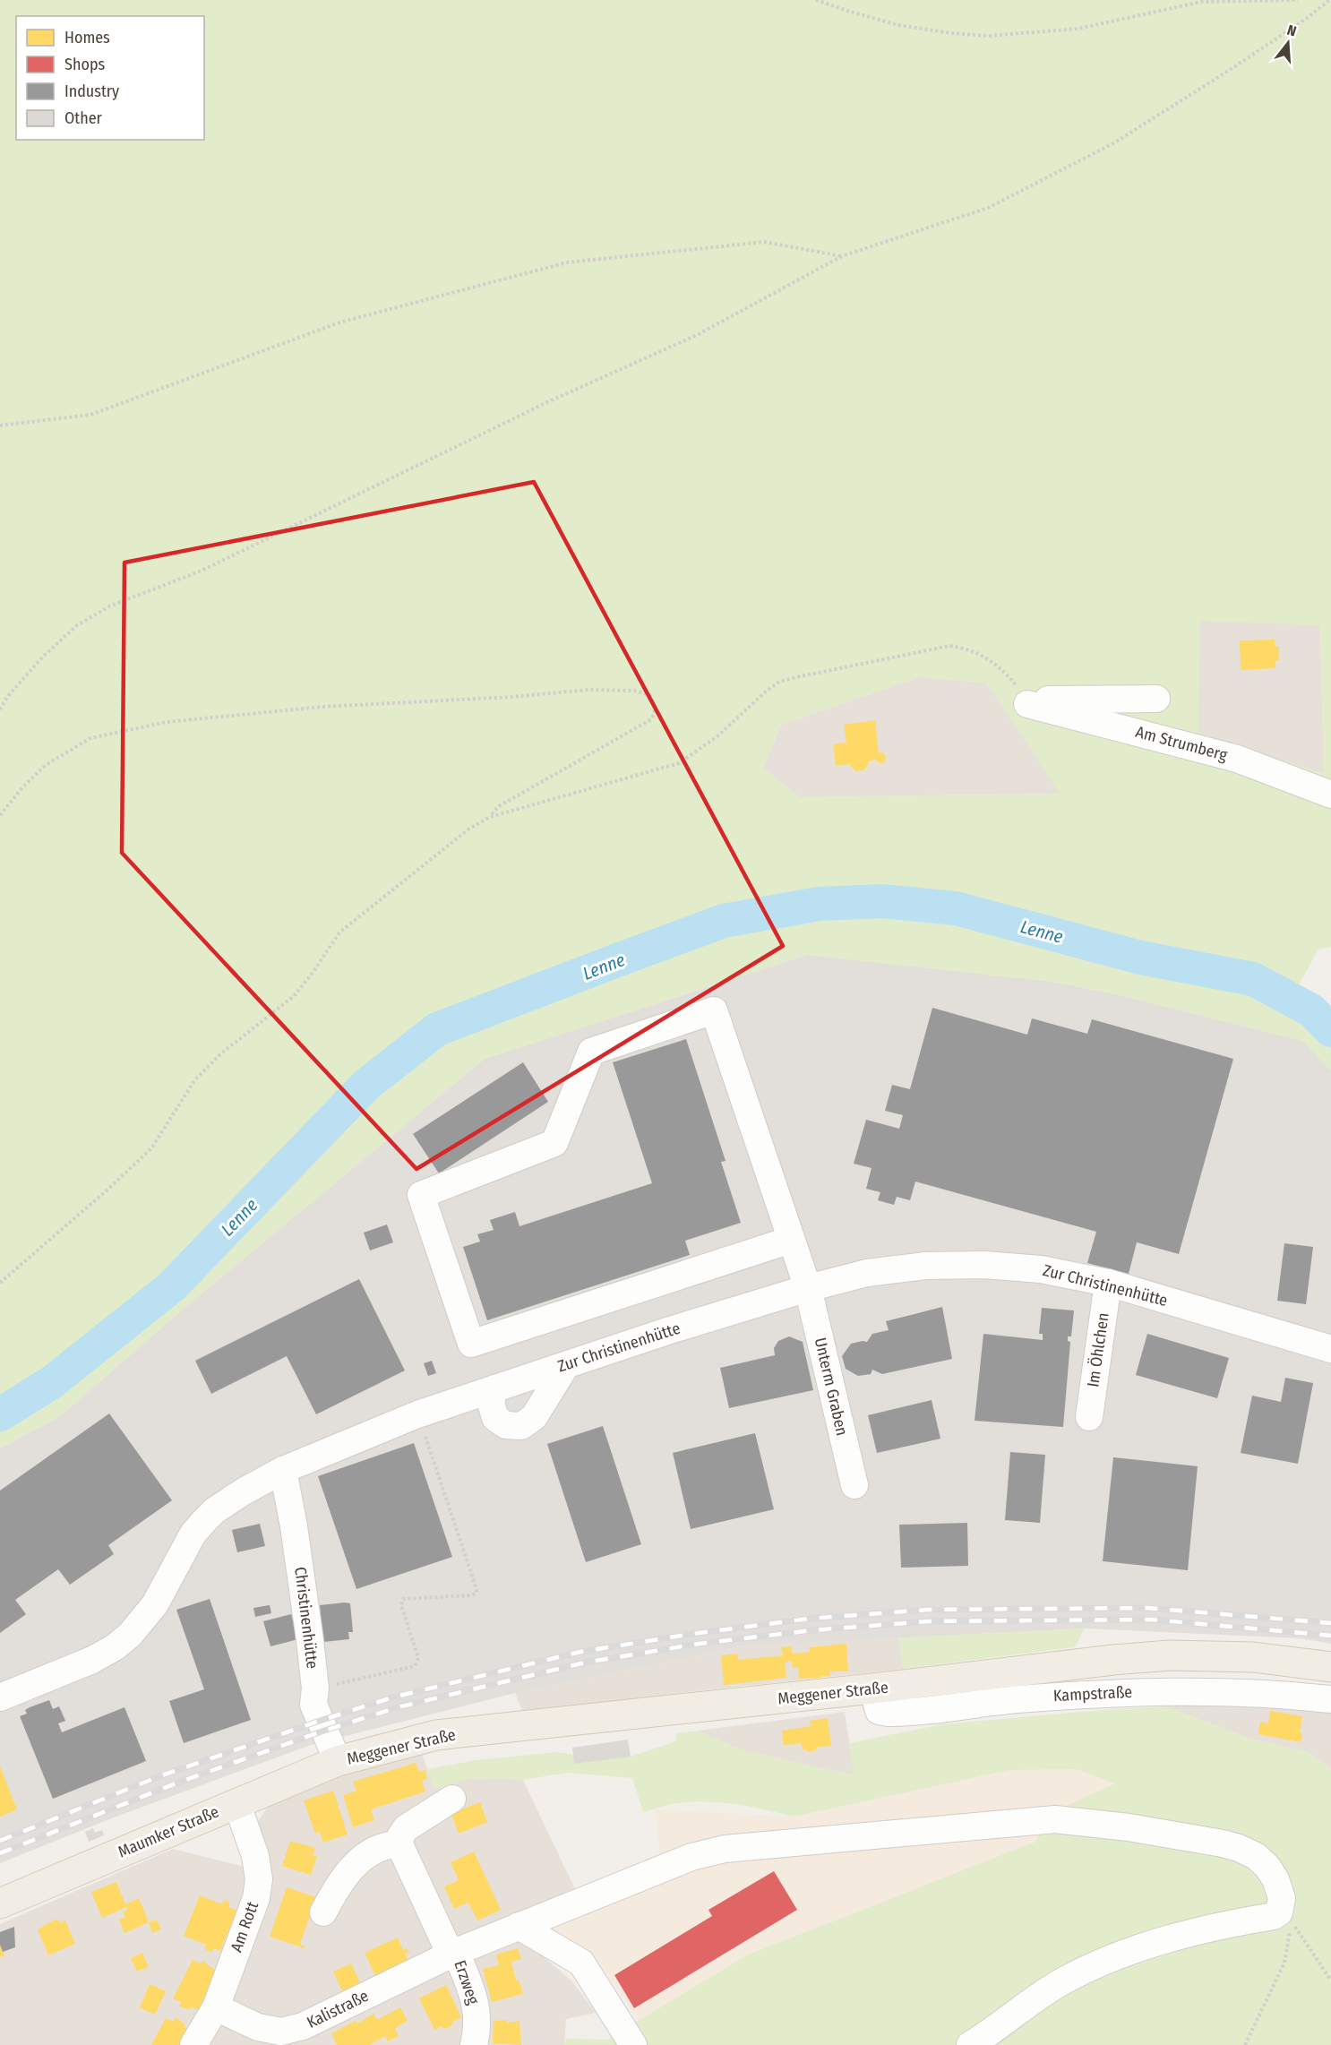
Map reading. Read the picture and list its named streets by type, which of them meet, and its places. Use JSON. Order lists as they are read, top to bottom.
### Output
{
  "streets": {
    "main road": ["Meggener Straße", "Maumker Straße"],
    "street": [
      "Am Strumberg",
      "Zur Christinenhütte",
      "Im Öhlchen",
      "Unterm Graben",
      "Christinenhütte",
      "Kampstraße",
      "Am Rott",
      "Erzweg",
      "Kalistraße"
    ]
  },
  "crossings": [
    ["Zur Christinenhütte", "Im Öhlchen"],
    ["Zur Christinenhütte", "Unterm Graben"],
    ["Zur Christinenhütte", "Christinenhütte"],
    ["Christinenhütte", "Meggener Straße"],
    ["Christinenhütte", "Maumker Straße"],
    ["Meggener Straße", "Kampstraße"],
    ["Meggener Straße", "Maumker Straße"],
    ["Maumker Straße", "Am Rott"],
    ["Am Rott", "Kalistraße"],
    ["Erzweg", "Kalistraße"]
  ],
  "water": ["Lenne"],
  "legend": [
    "Homes",
    "Shops",
    "Industry",
    "Other"
  ],
  "north": "top"
}
